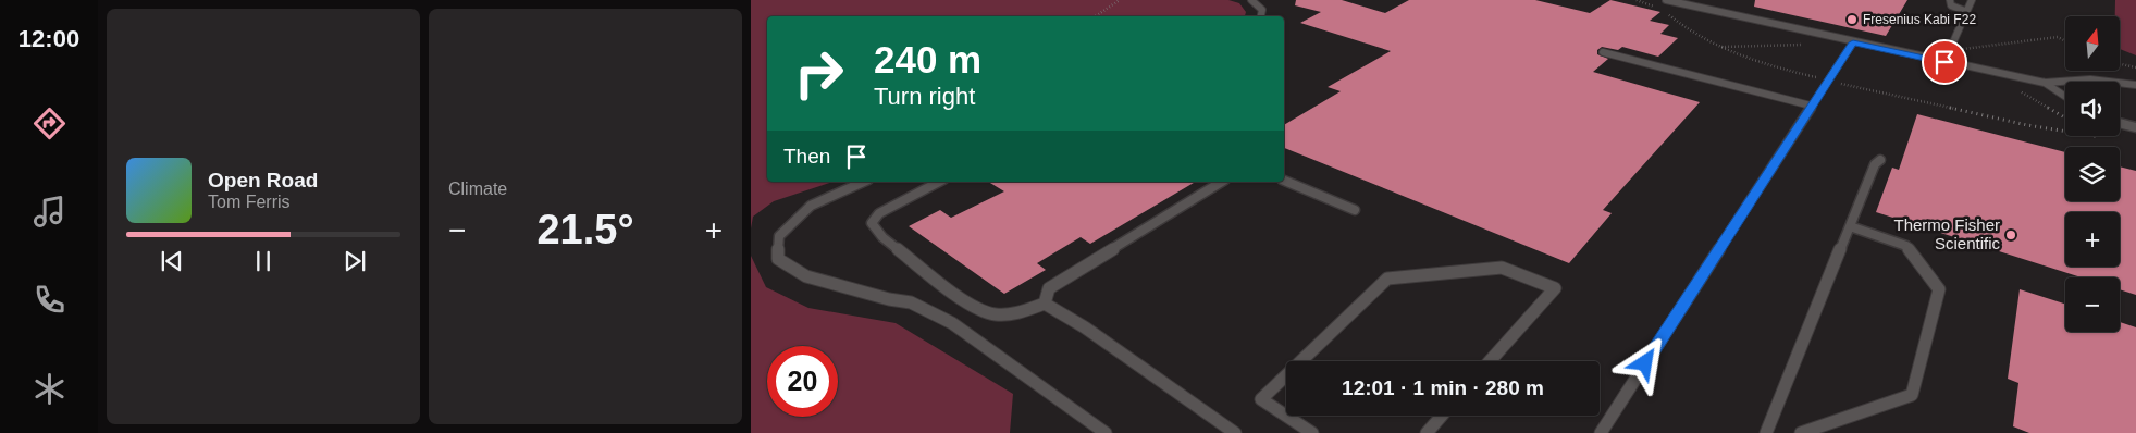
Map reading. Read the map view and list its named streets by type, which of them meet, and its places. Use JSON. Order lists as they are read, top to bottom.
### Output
{
  "places": ["Fresenius Kabi F22", "Thermo Fisher Scientific"],
  "north": "top",
  "page": {
    "tabs": "12:00",
    "tile": "Climate",
    "map_buttons": ["+", "−"],
    "turn": ["240 m", "Turn right"],
    "then": "Then",
    "song": ["Open Road", "Tom Ferris"],
    "heat": ["−", "21.5°", "+"],
    "limit": "20",
    "trip": "12:01 · 1 min · 280 m"
  }
}
